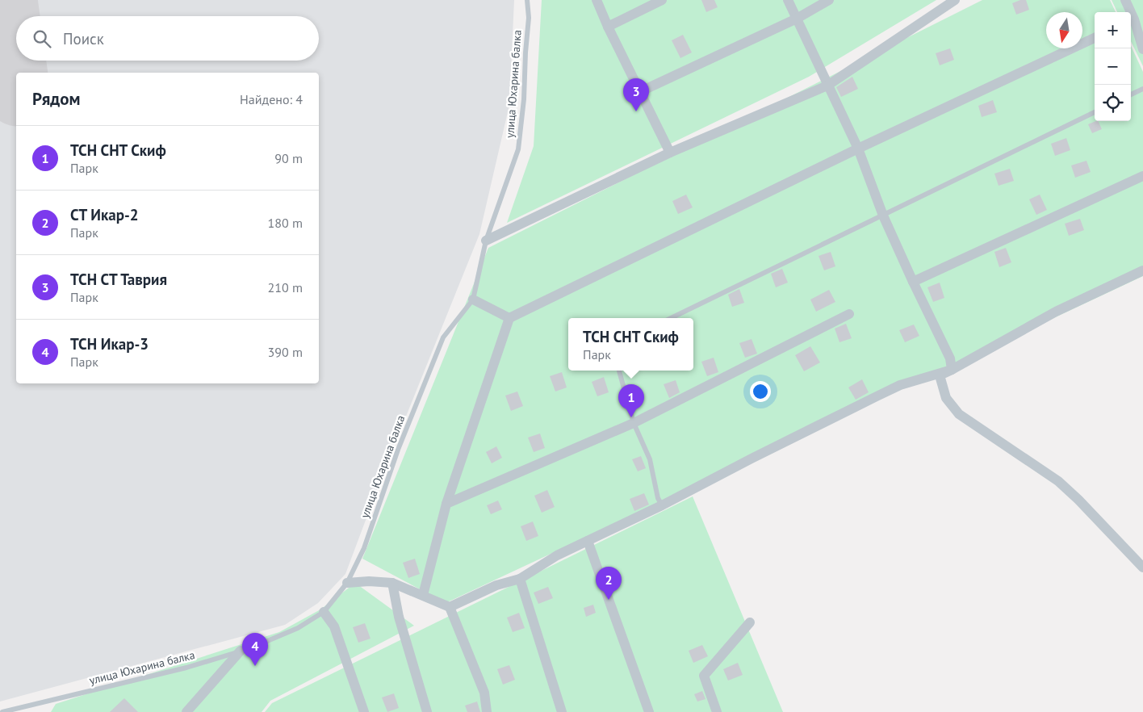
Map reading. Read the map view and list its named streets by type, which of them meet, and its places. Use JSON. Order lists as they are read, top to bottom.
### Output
{
  "streets": {
    "lane": ["улица Юхарина балка"]
  },
  "north": "bottom",
  "page": {
    "map_buttons": ["+", "−"],
    "search": "Поиск",
    "heading": ["Рядом", "Найдено: 4"],
    "pins": [
      "3",
      "1",
      "2",
      "4"
    ],
    "list": [
      {
        "mark": "1",
        "name": "ТСН СНТ Скиф",
        "note": "Парк",
        "value": "90 m"
      },
      {
        "mark": "2",
        "name": "СТ Икар-2",
        "note": "Парк",
        "value": "180 m"
      },
      {
        "mark": "3",
        "name": "ТСН СТ Таврия",
        "note": "Парк",
        "value": "210 m"
      },
      {
        "mark": "4",
        "name": "ТСН Икар-3",
        "note": "Парк",
        "value": "390 m"
      }
    ],
    "popup": ["ТСН СНТ Скиф", "Парк"]
  }
}
